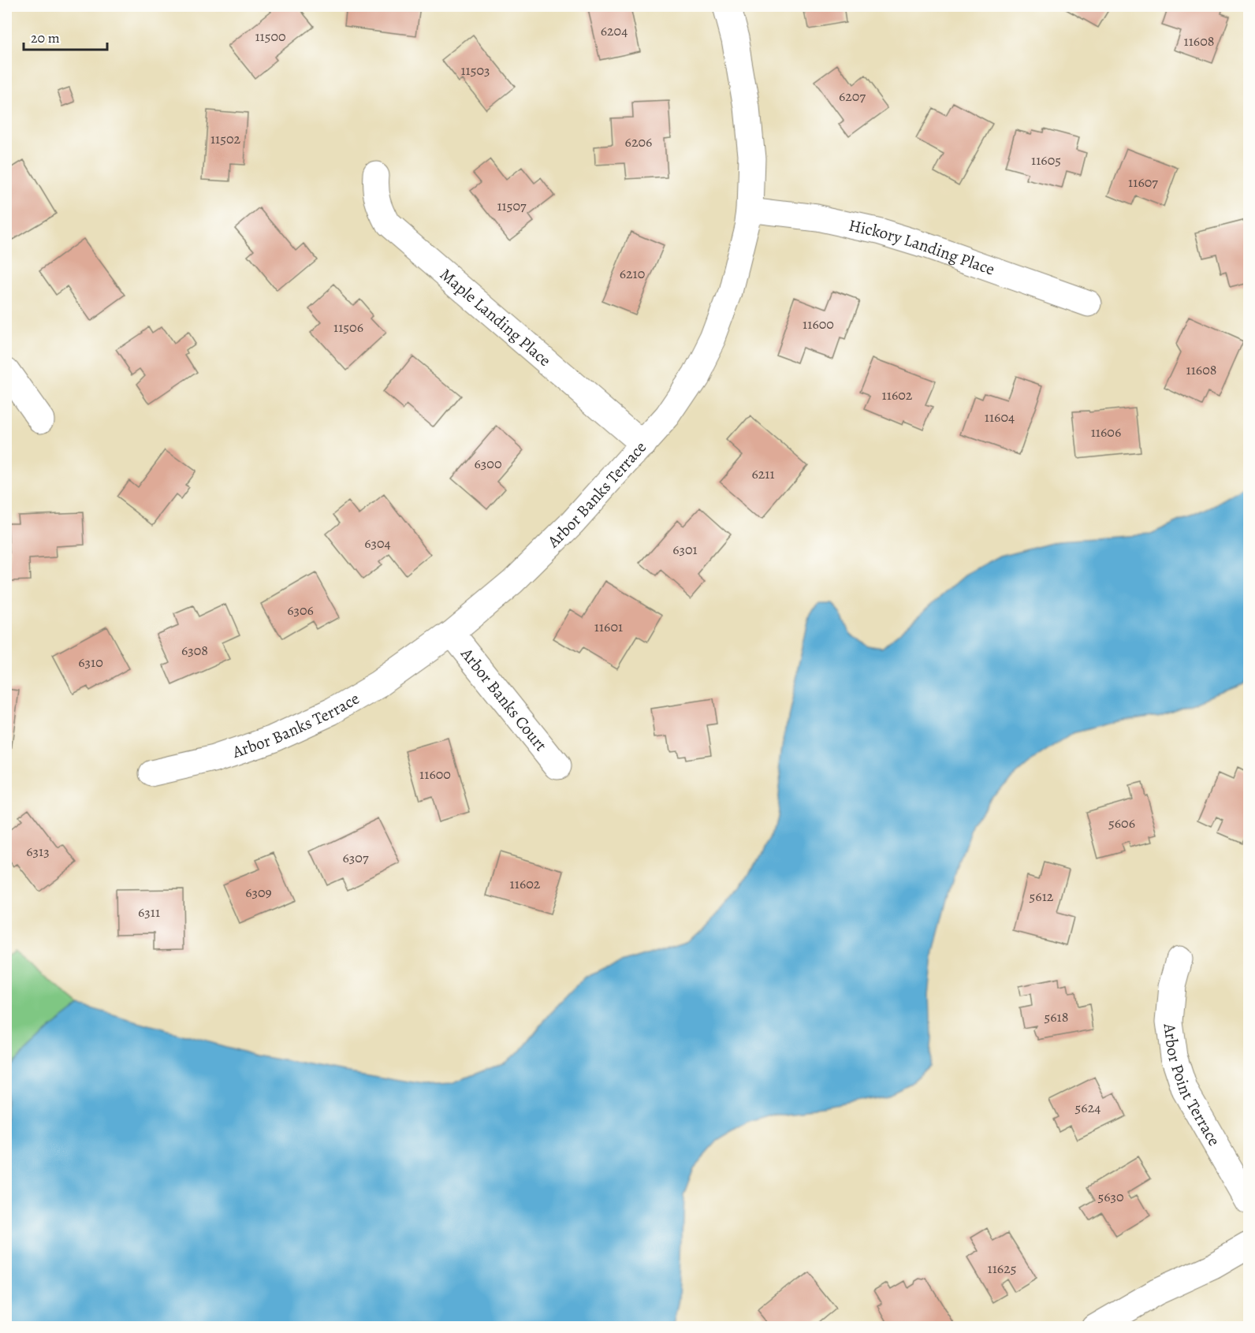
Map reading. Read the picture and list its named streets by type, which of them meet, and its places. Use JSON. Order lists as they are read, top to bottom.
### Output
{
  "streets": {
    "street": [
      "Hickory Landing Place",
      "Maple Landing Place",
      "Arbor Banks Terrace",
      "Arbor Banks Court",
      "Arbor Point Terrace"
    ]
  },
  "crossings": [
    ["Hickory Landing Place", "Arbor Banks Terrace"],
    ["Maple Landing Place", "Arbor Banks Terrace"],
    ["Arbor Banks Terrace", "Arbor Banks Court"]
  ],
  "house_numbers": [
    "6204",
    "11500",
    "11608",
    "11503",
    "6207",
    "11502",
    "6206",
    "11605",
    "11607",
    "11507",
    "6210",
    "11600",
    "11506",
    "11608",
    "11602",
    "11604",
    "11606",
    "6300",
    "6211",
    "6304",
    "6301",
    "6306",
    "11601",
    "6308",
    "6310",
    "11600",
    "5606",
    "6313",
    "6307",
    "11602",
    "6309",
    "5612",
    "6311",
    "5618",
    "5624",
    "5630",
    "11625"
  ],
  "scale_bar": "20 m"
}
